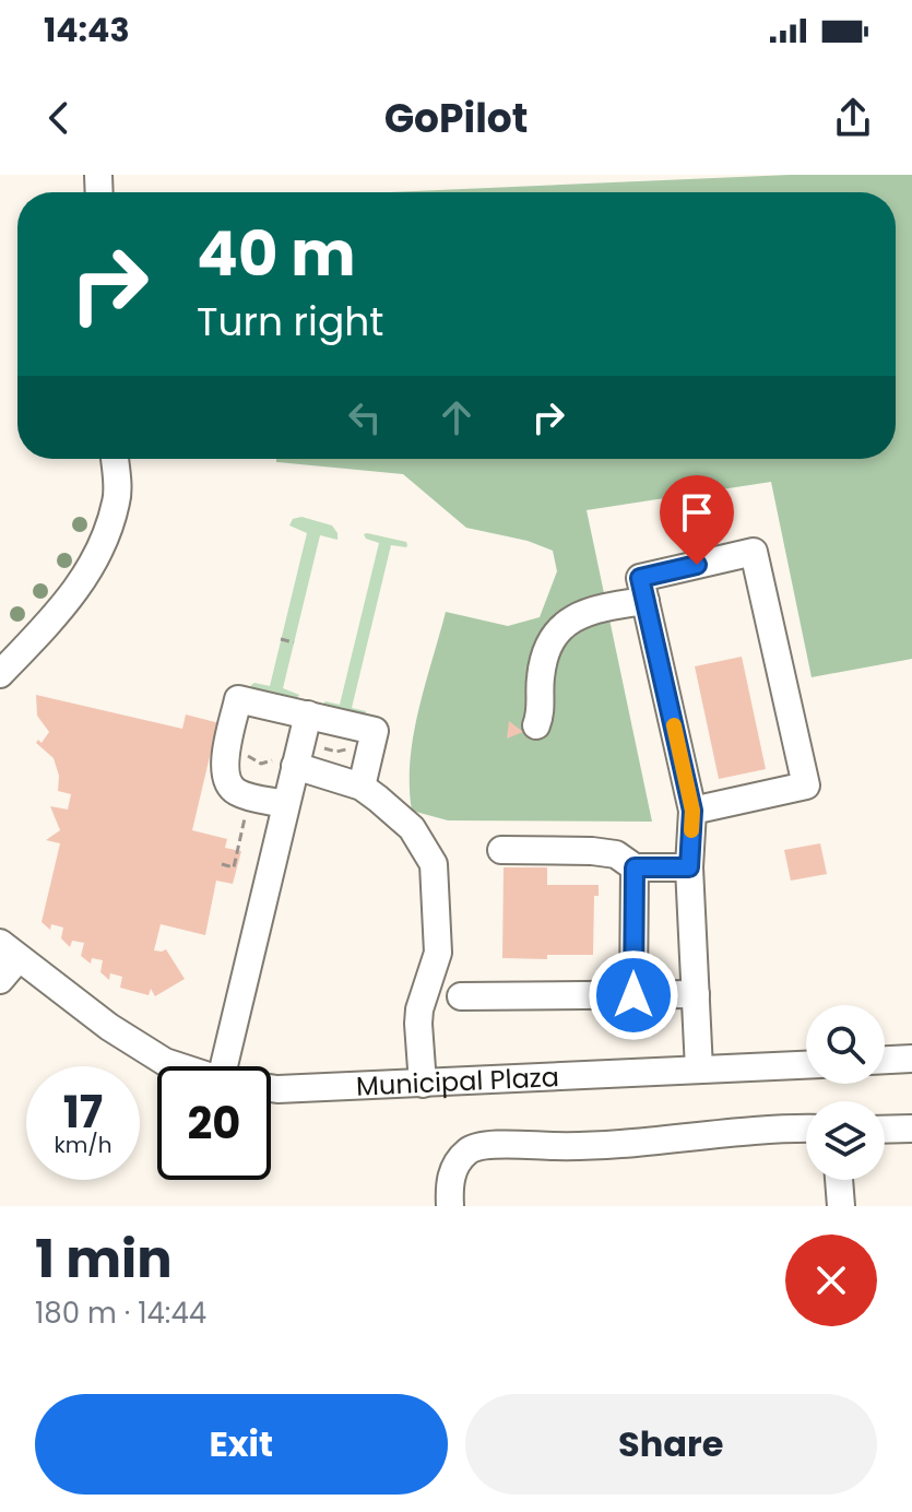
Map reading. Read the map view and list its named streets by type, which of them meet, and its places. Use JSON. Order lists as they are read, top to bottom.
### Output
{
  "streets": {
    "street": ["Municipal Plaza"]
  },
  "page": {
    "status": "14:43",
    "header": "GoPilot",
    "turn": ["40 m", "Turn right"],
    "speed": "17 km/h",
    "limit": "20",
    "heading": ["1 min", "180 m · 14:44"],
    "buttons": ["Exit", "Share"]
  }
}
